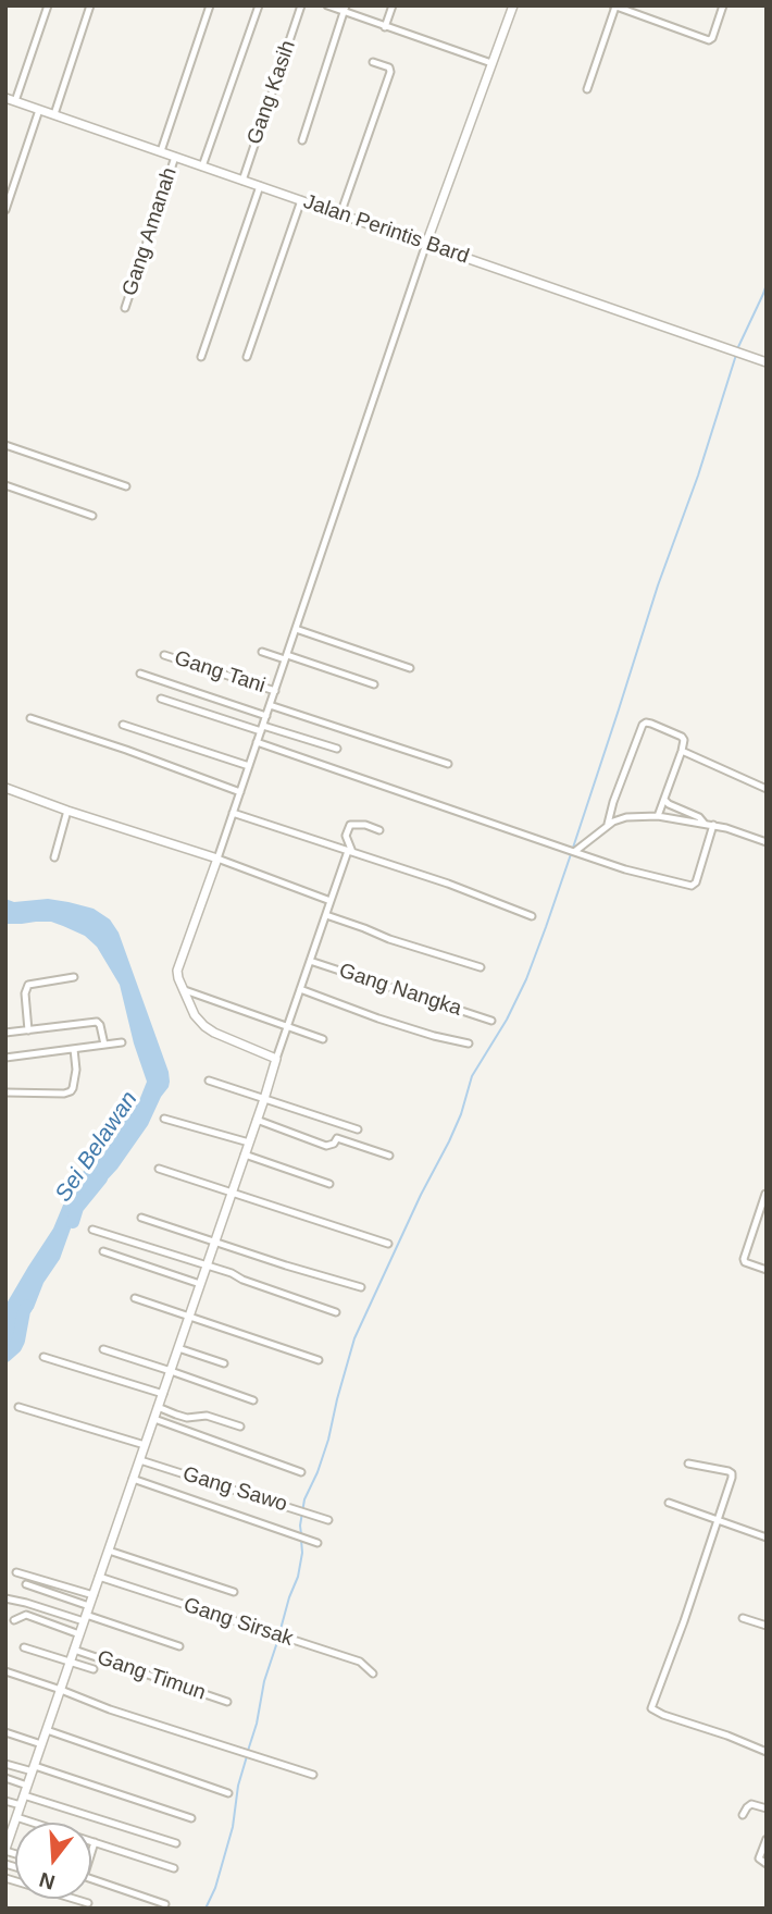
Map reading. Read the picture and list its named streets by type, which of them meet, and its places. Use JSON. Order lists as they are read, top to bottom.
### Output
{
  "streets": {
    "street": [
      "Gang Kasih",
      "Jalan Perintis Bard",
      "Gang Amanah",
      "Gang Tani",
      "Gang Nangka",
      "Gang Sawo",
      "Gang Sirsak",
      "Gang Timun"
    ]
  },
  "crossings": [
    ["Gang Kasih", "Jalan Perintis Bard"],
    ["Jalan Perintis Bard", "Gang Amanah"]
  ],
  "water": ["Sei Belawan"],
  "north": "bottom"
}
